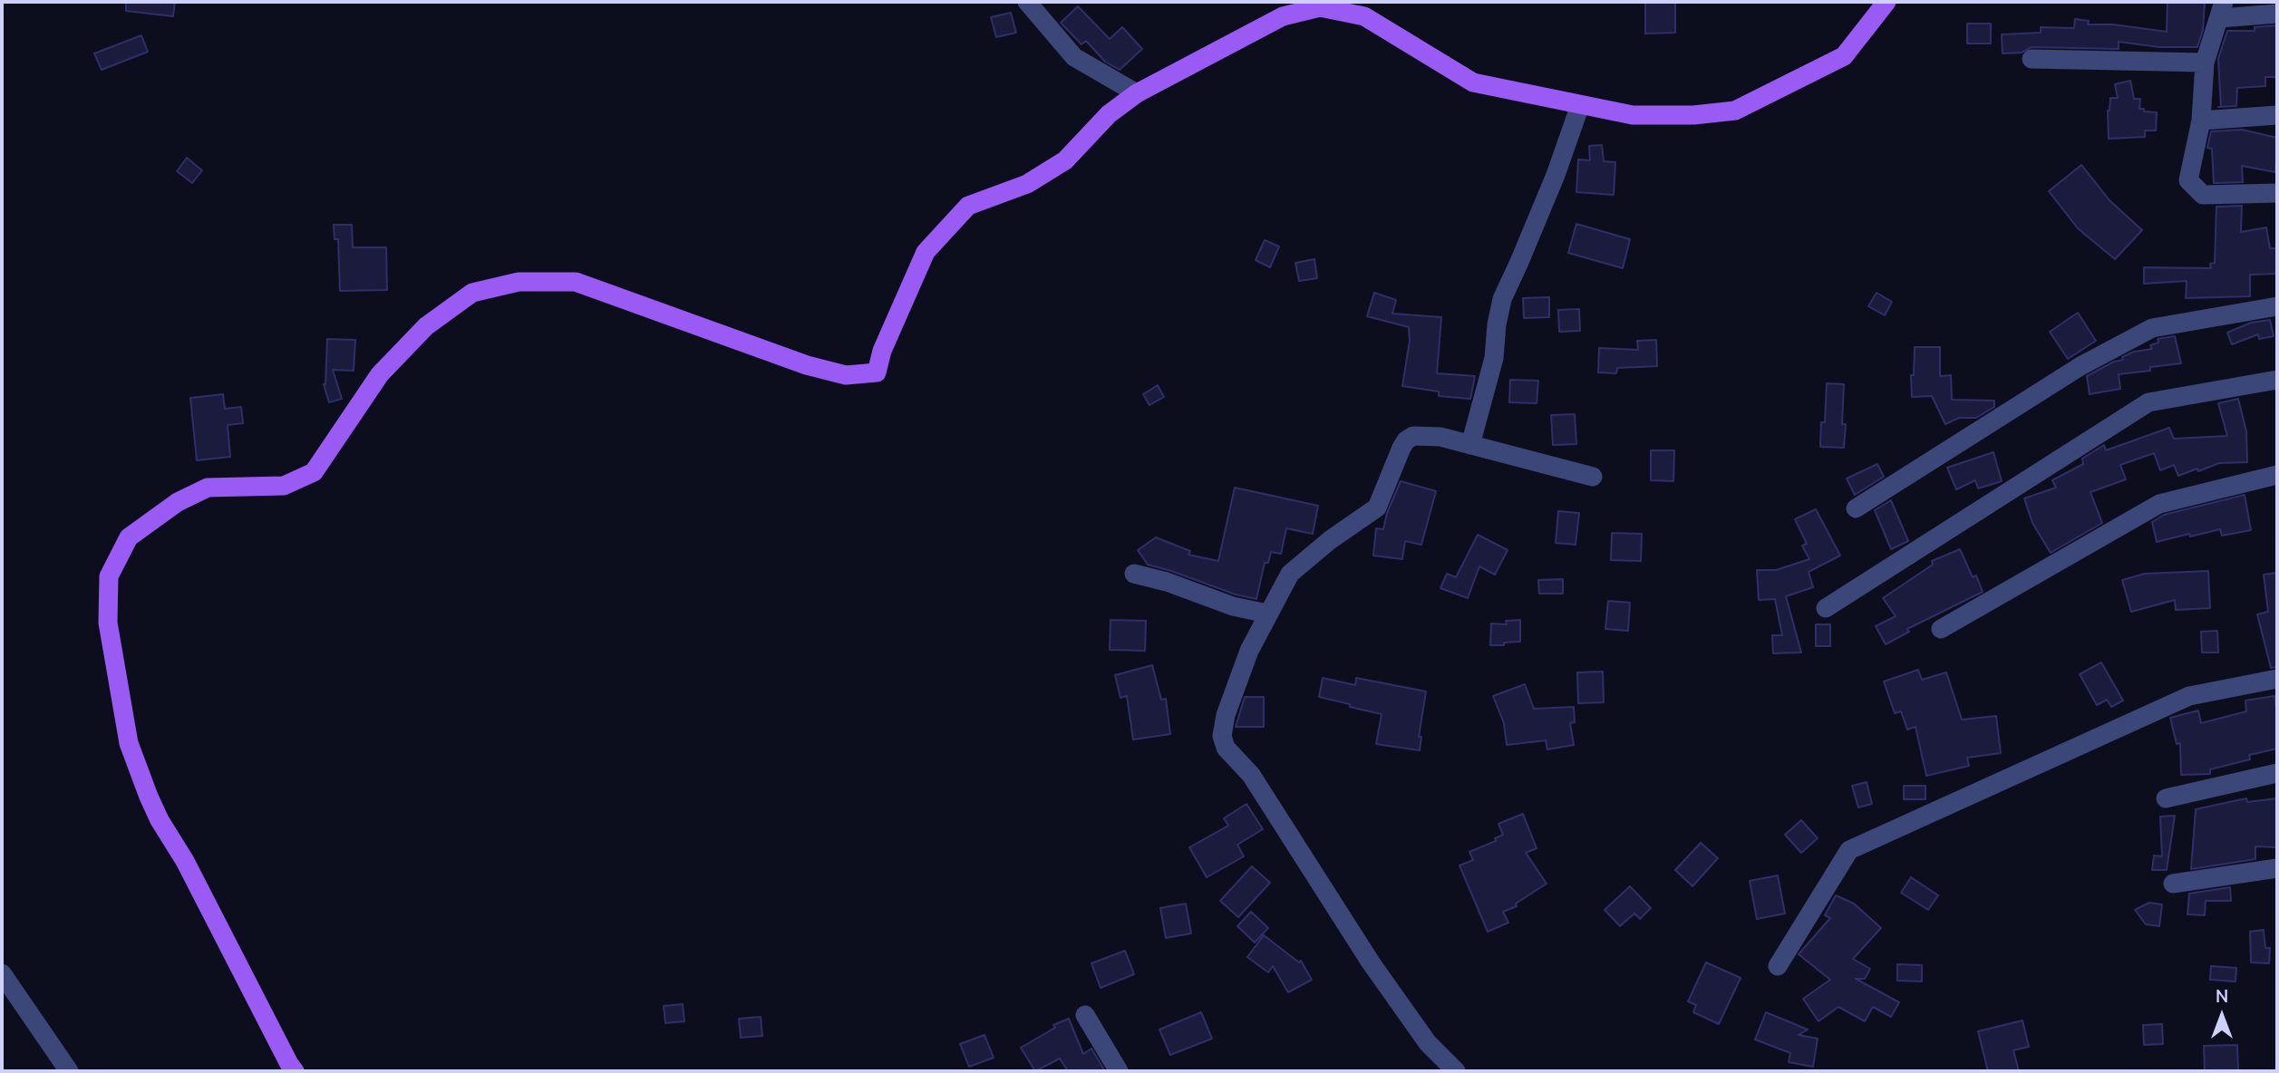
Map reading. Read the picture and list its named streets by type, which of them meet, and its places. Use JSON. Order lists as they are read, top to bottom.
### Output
{
  "north": "top"
}
